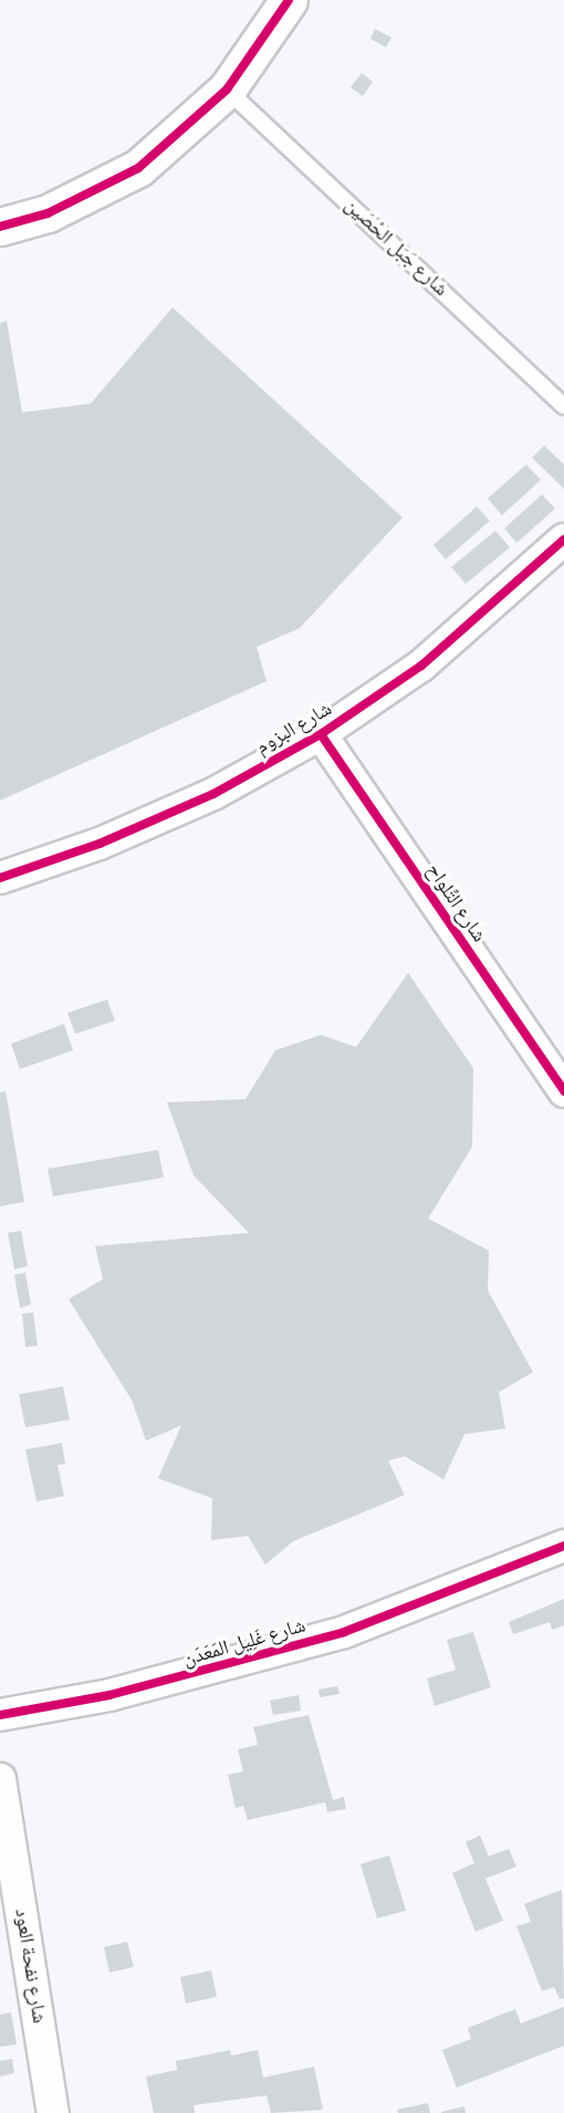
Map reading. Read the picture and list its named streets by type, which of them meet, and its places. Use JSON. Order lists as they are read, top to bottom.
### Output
{
  "streets": {
    "street": [
      "شارع البزوم",
      "شارع التِّلواح",
      "شارع غَلِيل المَعَدَن",
      "شارع نفحة العود"
    ],
    "lane": ["شارع جَبَل الحُصَين"]
  },
  "crossings": [
    ["شارع البزوم", "شارع التِّلواح"]
  ]
}
